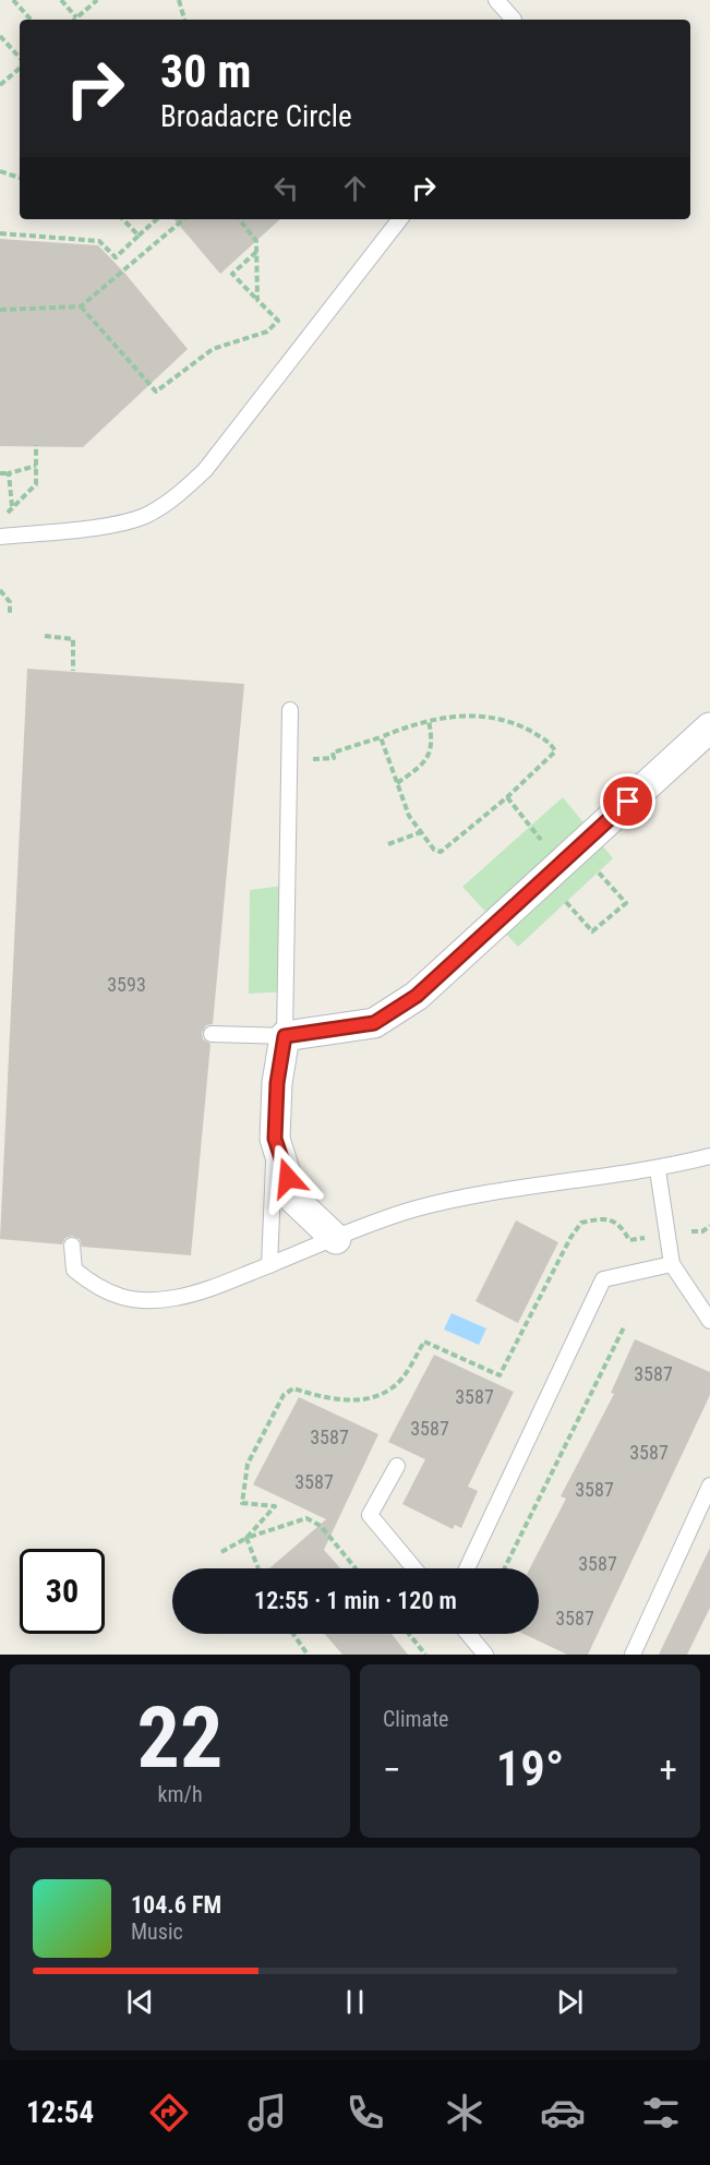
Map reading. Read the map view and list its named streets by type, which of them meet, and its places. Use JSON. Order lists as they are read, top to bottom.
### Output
{
  "house_numbers": [
    "3593",
    "3587",
    "3587",
    "3587",
    "3587",
    "3587",
    "3587",
    "3587",
    "3587",
    "3587"
  ],
  "page": {
    "turn": ["30 m", "Broadacre Circle"],
    "limit": "30",
    "trip": "12:55 · 1 min · 120 m",
    "tile": [
      ["22", "km/h"],
      "Climate"
    ],
    "heat": ["−", "19°", "+"],
    "song": ["104.6 FM", "Music"],
    "tabs": "12:54"
  }
}
